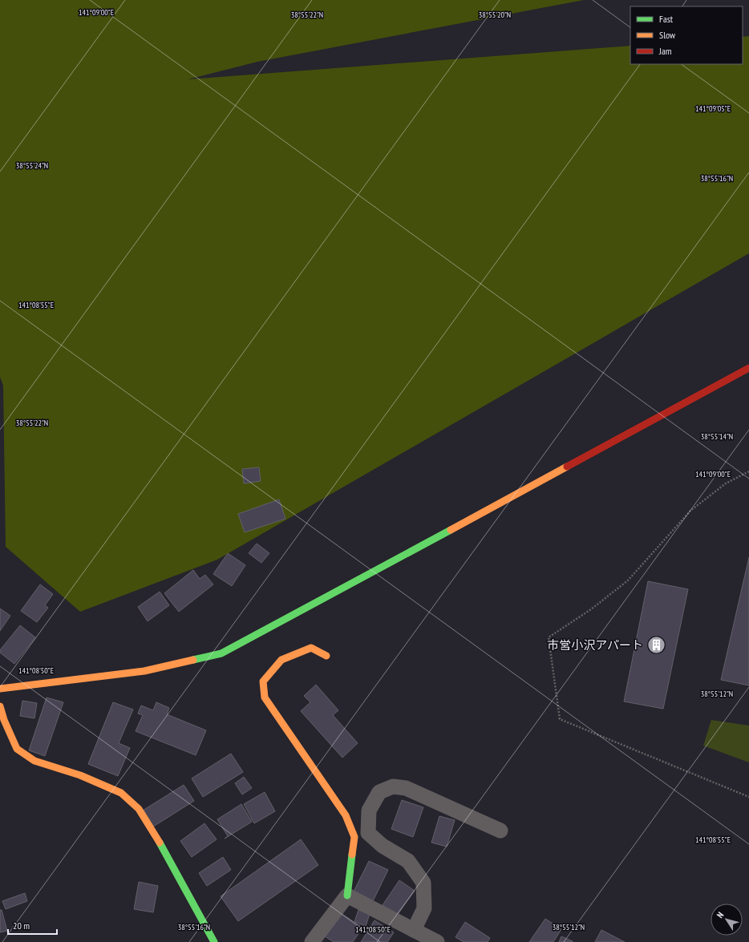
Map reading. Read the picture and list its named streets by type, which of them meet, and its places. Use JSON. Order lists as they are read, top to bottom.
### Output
{
  "places": {
    "building": ["市営小沢アパート"]
  },
  "legend": ["Fast", "Slow", "Jam"],
  "scale_bar": "20 m",
  "north": "top left",
  "coordinates": [
    "141°09'00\"E",
    "38°55'22\"N",
    "38°55'20\"N",
    "141°09'05\"E",
    "38°55'24\"N",
    "38°55'16\"N",
    "141°08'55\"E",
    "38°55'14\"N",
    "141°08'50\"E",
    "38°55'12\"N"
  ]
}
